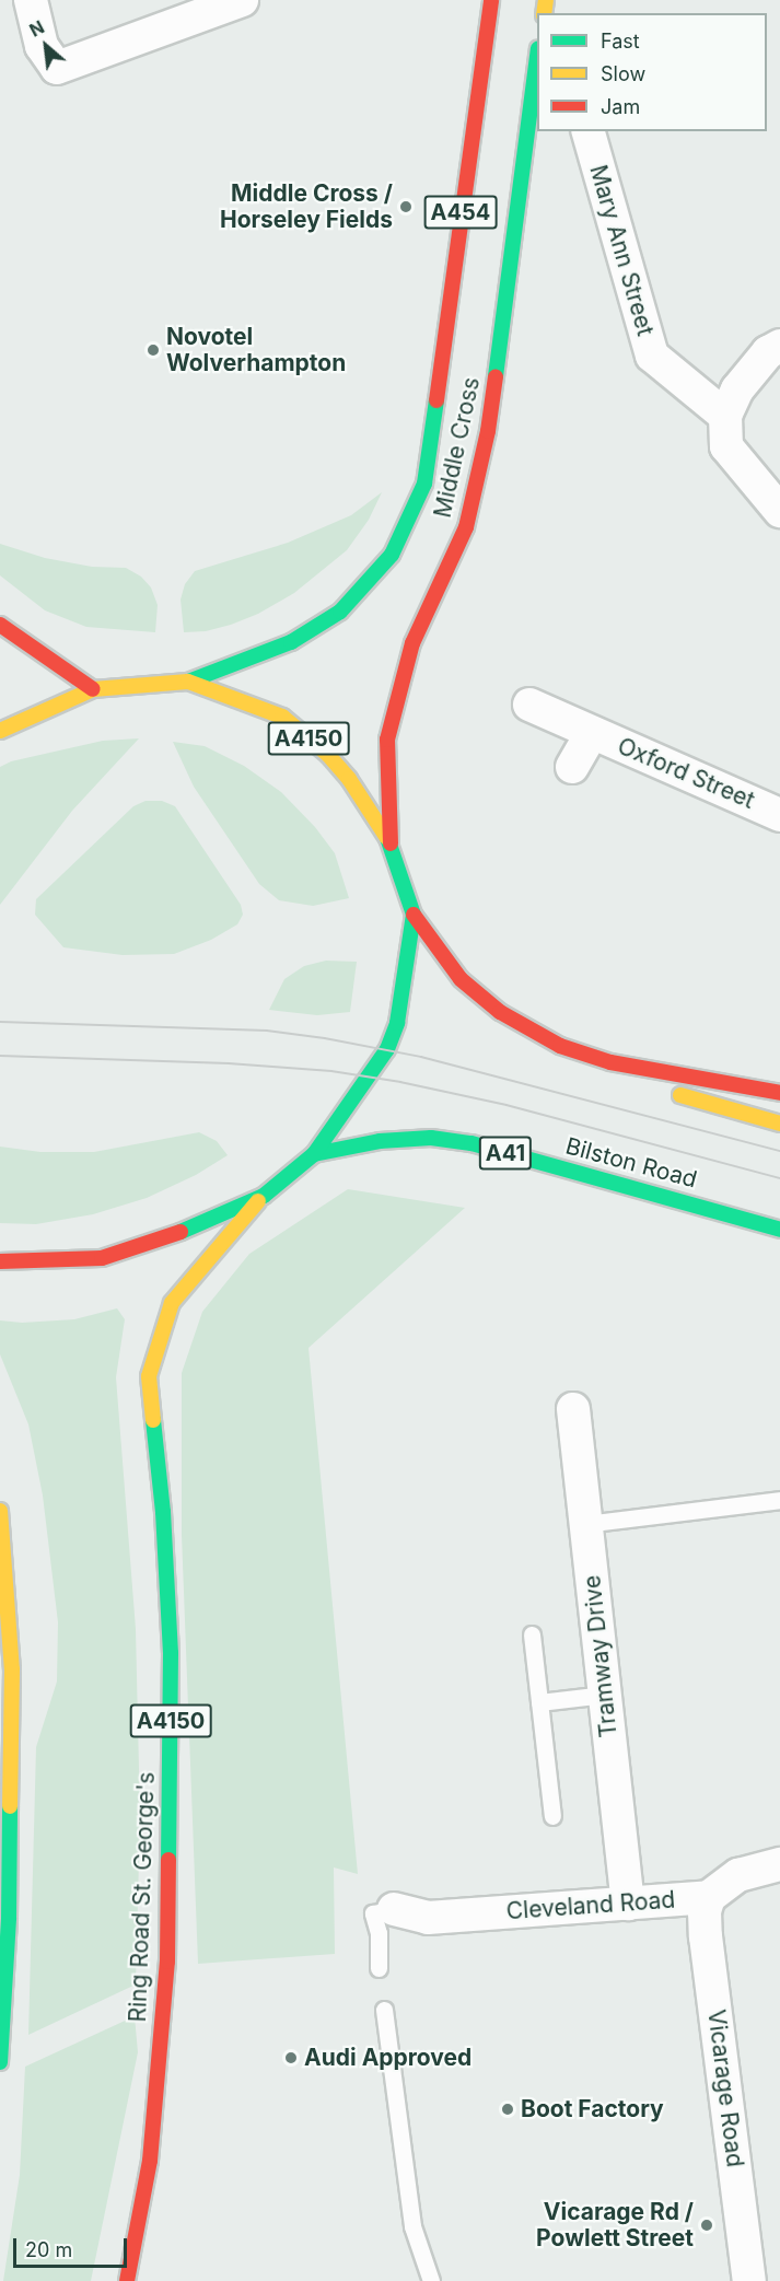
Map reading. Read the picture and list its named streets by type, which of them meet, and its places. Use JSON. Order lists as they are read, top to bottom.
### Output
{
  "streets": {
    "highway": [
      "A454",
      "Middle Cross",
      "A4150",
      "A41",
      "Bilston Road",
      "Ring Road St. George's"
    ],
    "street": [
      "Mary Ann Street",
      "Oxford Street",
      "Tramway Drive",
      "Cleveland Road",
      "Vicarage Road"
    ]
  },
  "crossings": [
    ["Middle Cross", "A4150"],
    ["A4150", "Bilston Road"],
    ["A4150", "Ring Road St. George's"],
    ["Tramway Drive", "Cleveland Road"],
    ["Cleveland Road", "Vicarage Road"]
  ],
  "places": [
    "Middle Cross / Horseley Fields",
    "Novotel Wolverhampton",
    "Audi Approved",
    "Boot Factory",
    "Vicarage Rd / Powlett Street"
  ],
  "legend": ["Fast", "Slow", "Jam"],
  "scale_bar": "20 m",
  "north": "top left"
}
